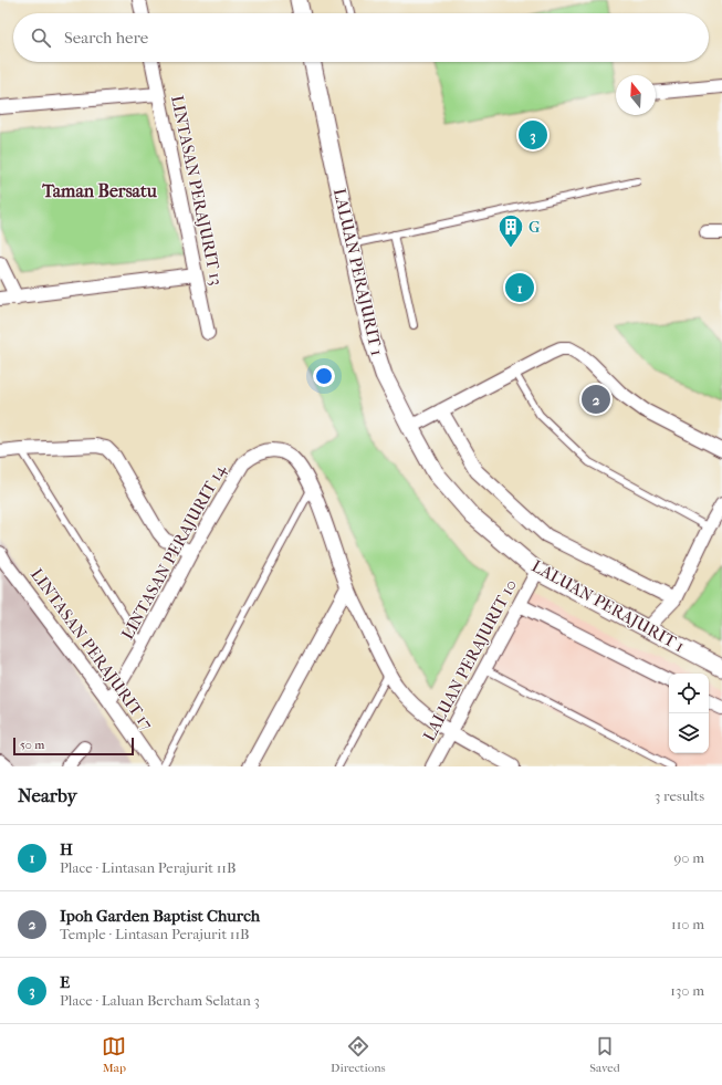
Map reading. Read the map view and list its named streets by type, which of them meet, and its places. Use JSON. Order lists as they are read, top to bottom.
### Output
{
  "streets": {
    "street": [
      "LINTASAN PERAJURIT 13",
      "LALUAN PERAJURIT 1",
      "LINTASAN PERAJURIT 14",
      "LINTASAN PERAJURIT 17",
      "LALUAN PERAJURIT 10"
    ]
  },
  "crossings": [
    ["LALUAN PERAJURIT 1", "LALUAN PERAJURIT 10"],
    ["LINTASAN PERAJURIT 14", "LINTASAN PERAJURIT 17"]
  ],
  "districts": ["Taman Bersatu"],
  "places": {
    "building": ["G"]
  },
  "scale_bar": "50 m",
  "north": "top",
  "page": {
    "search": "Search here",
    "pins": ["3", "1", "2"],
    "scale": "50 m",
    "heading": ["Nearby", "3 results"],
    "list": [
      {
        "mark": "1",
        "name": "H",
        "note": "Place · Lintasan Perajurit 11B",
        "value": "90 m"
      },
      {
        "mark": "2",
        "name": "Ipoh Garden Baptist Church",
        "note": "Temple · Lintasan Perajurit 11B",
        "value": "110 m"
      },
      {
        "mark": "3",
        "name": "E",
        "note": "Place · Laluan Bercham Selatan 3",
        "value": "130 m"
      }
    ],
    "nav": ["Map", "Directions", "Saved"]
  }
}
